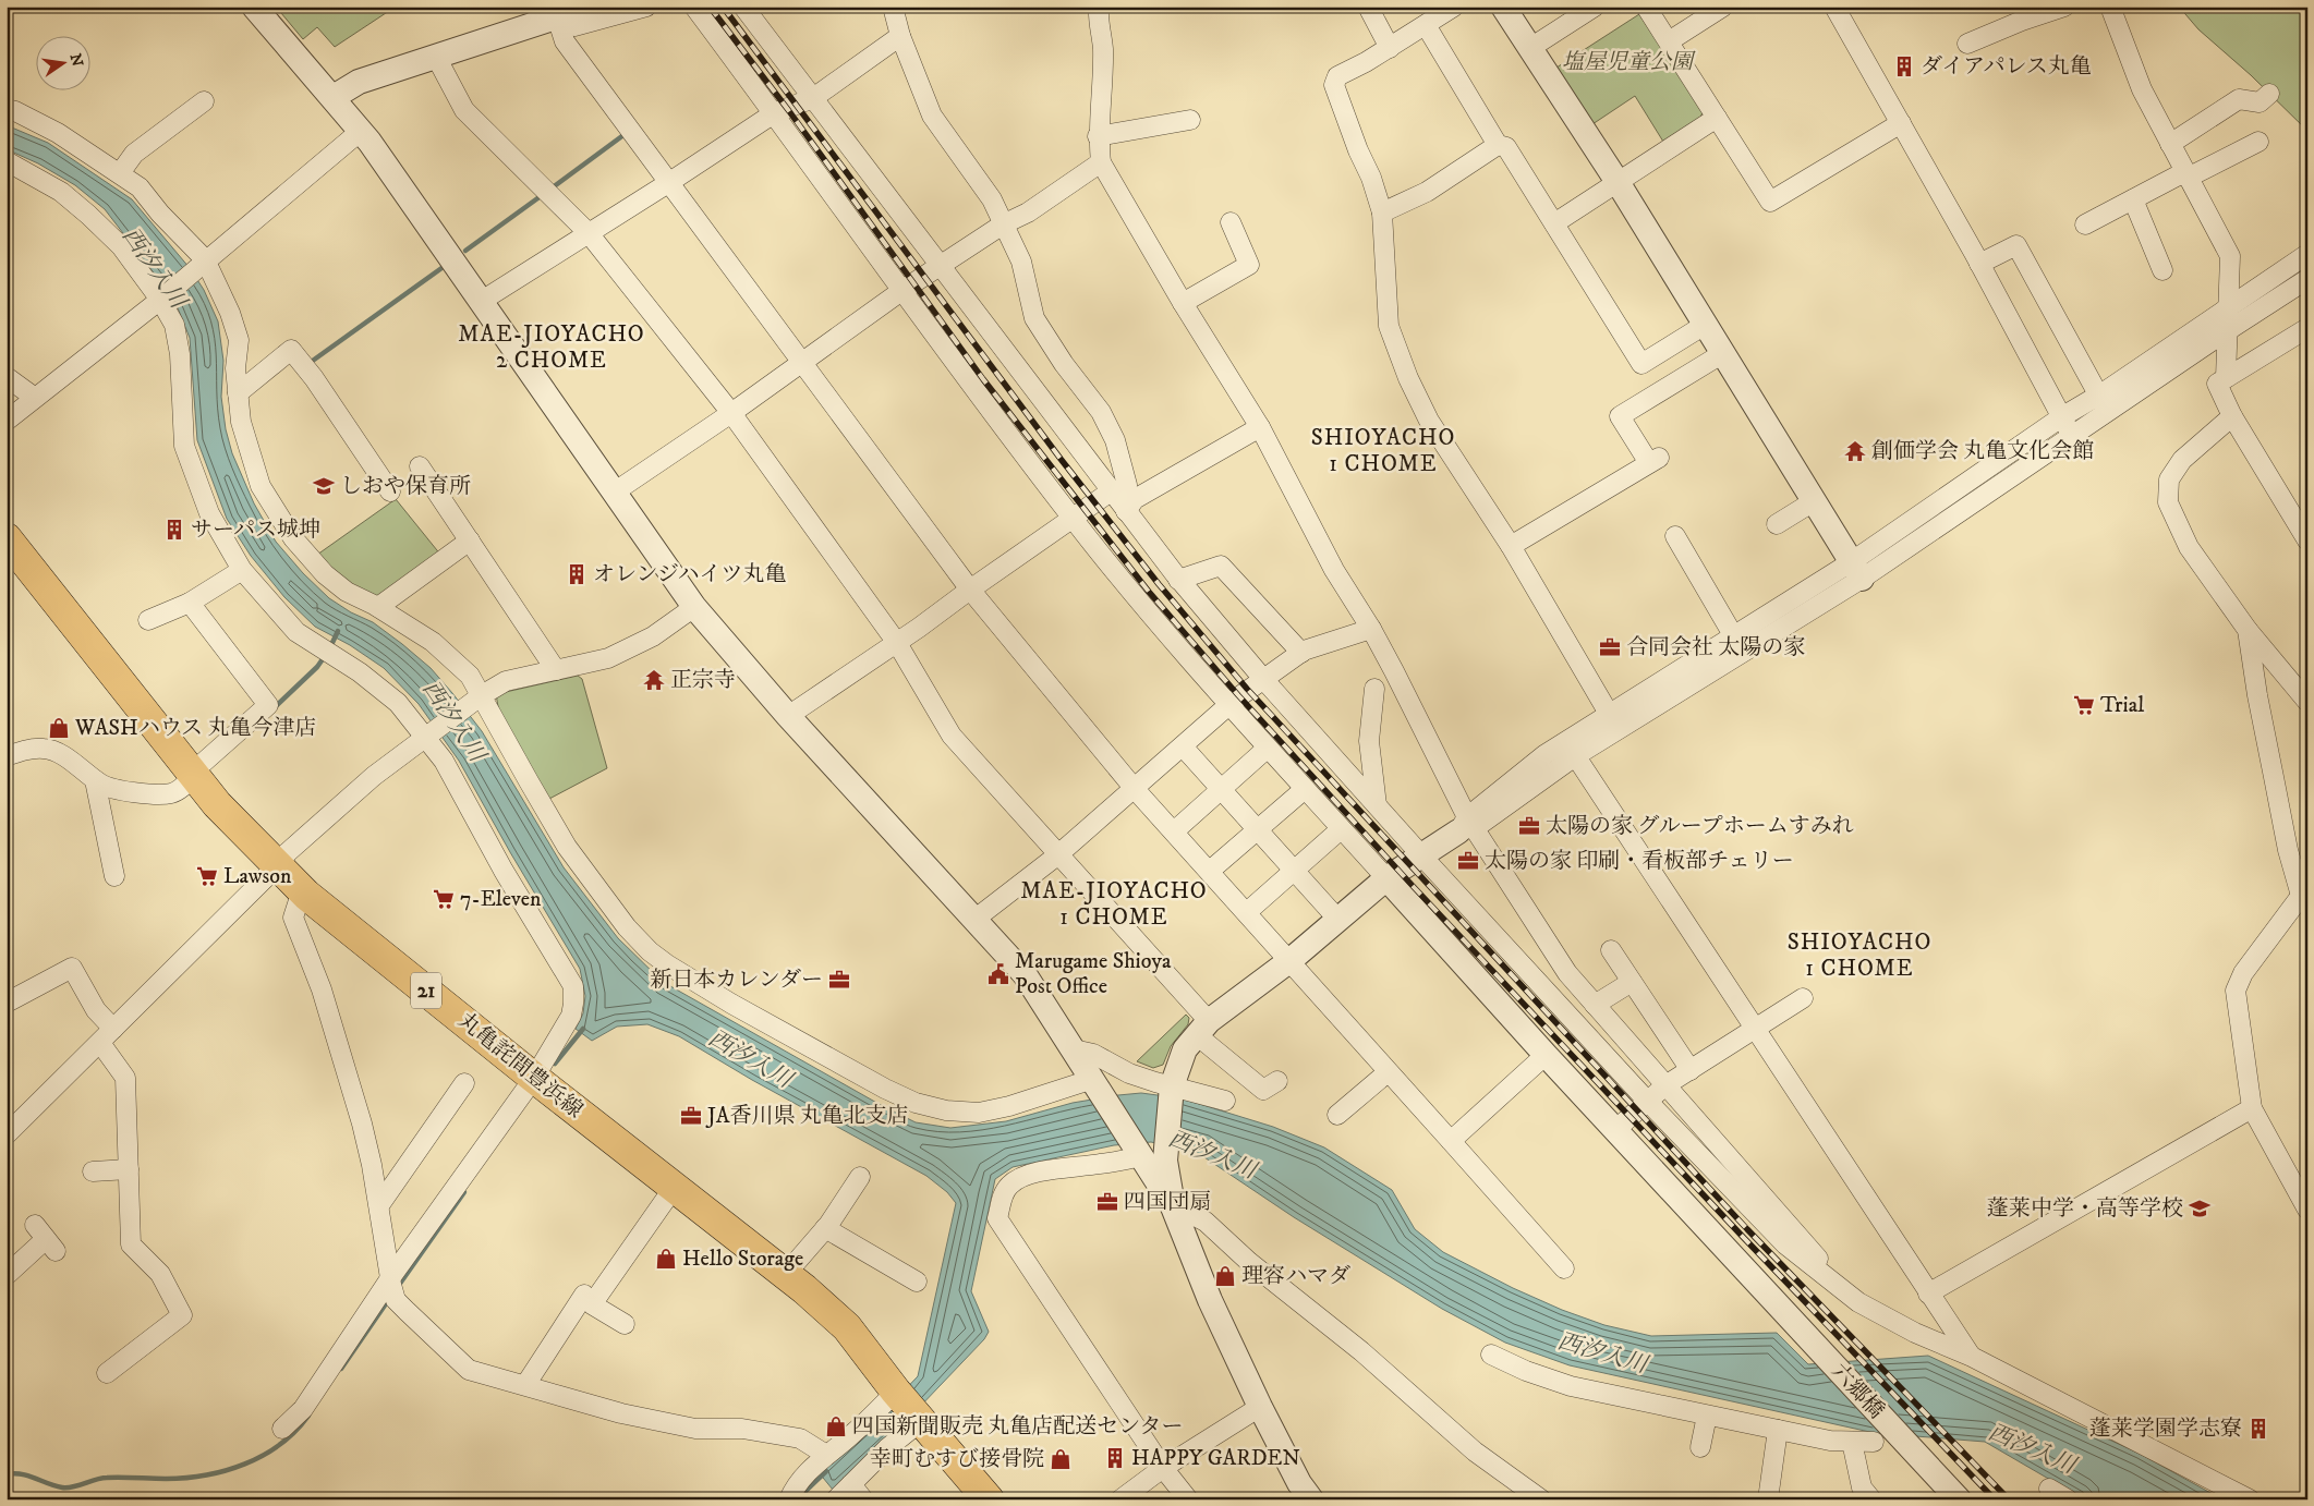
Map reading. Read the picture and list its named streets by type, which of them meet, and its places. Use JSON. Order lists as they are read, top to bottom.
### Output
{
  "streets": {
    "main road": ["21", "丸亀詫間豊浜線"],
    "street": ["六郷橋"]
  },
  "districts": [
    "MAE-JIOYACHO 2 CHOME",
    "SHIOYACHO 1 CHOME",
    "MAE-JIOYACHO 1 CHOME",
    "SHIOYACHO 1 CHOME"
  ],
  "water": ["西汐入川"],
  "parks": ["塩屋児童公園"],
  "places": {
    "building": [
      "ダイアパレス丸亀",
      "サーパス城坤",
      "オレンジハイツ丸亀",
      "蓬莱学園学志寮",
      "HAPPY GARDEN"
    ],
    "temple": ["創価学会 丸亀文化会館", "正宗寺"],
    "school or university": ["しおや保育所", "蓬莱中学・高等学校"],
    "office": [
      "合同会社 太陽の家",
      "太陽の家 グループホームすみれ",
      "太陽の家 印刷・看板部チェリー",
      "新日本カレンダー",
      "JA香川県 丸亀北支店",
      "四国団扇"
    ],
    "supermarket": ["Trial", "Lawson", "7-Eleven"],
    "shop": [
      "WASHハウス 丸亀今津店",
      "Hello Storage",
      "理容ハマダ",
      "四国新聞販売 丸亀店配送センター",
      "幸町むすび接骨院"
    ],
    "public building": ["Marugame Shioya Post Office"]
  },
  "north": "right"
}
